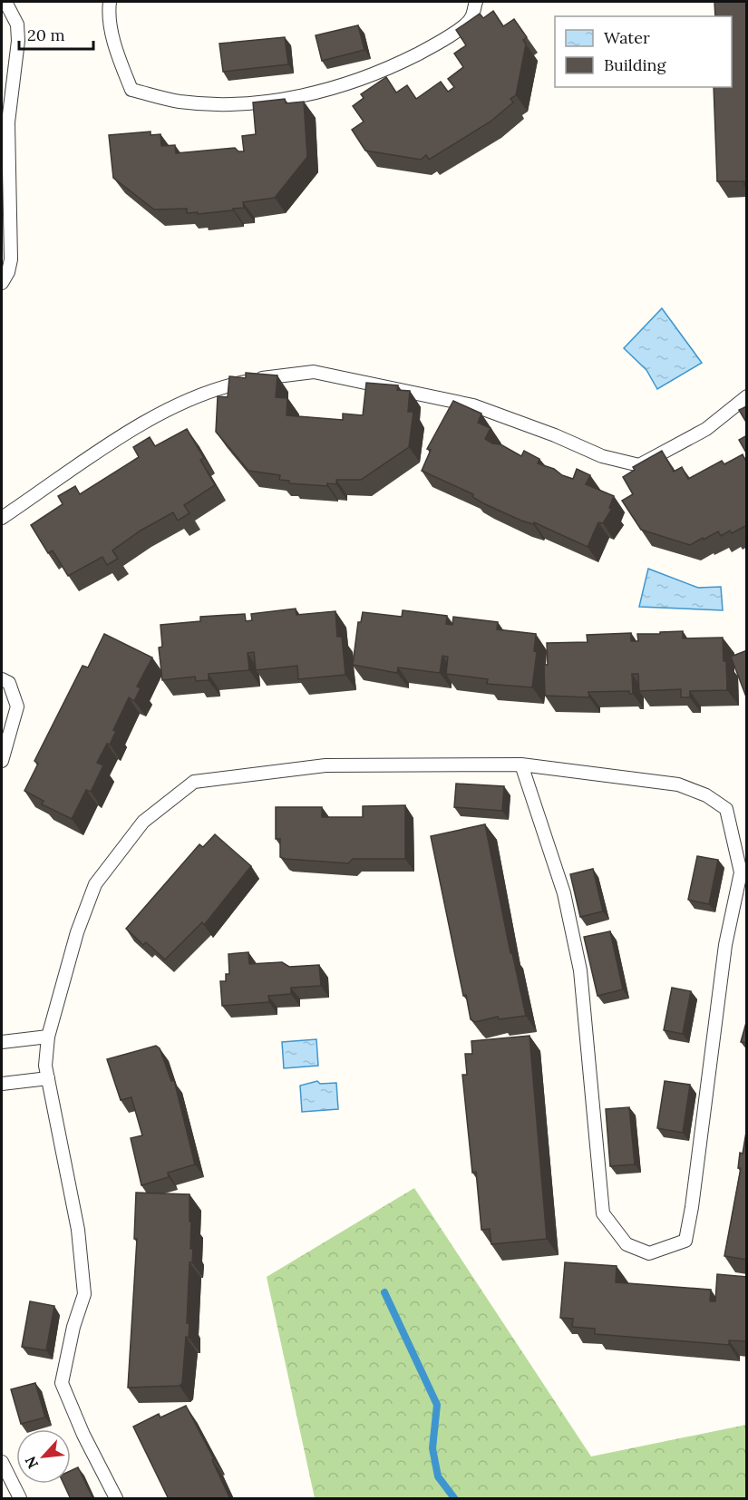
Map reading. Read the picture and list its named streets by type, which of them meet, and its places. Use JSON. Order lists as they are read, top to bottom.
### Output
{
  "legend": ["Water", "Building"],
  "scale_bar": "20 m",
  "north": "bottom left"
}
